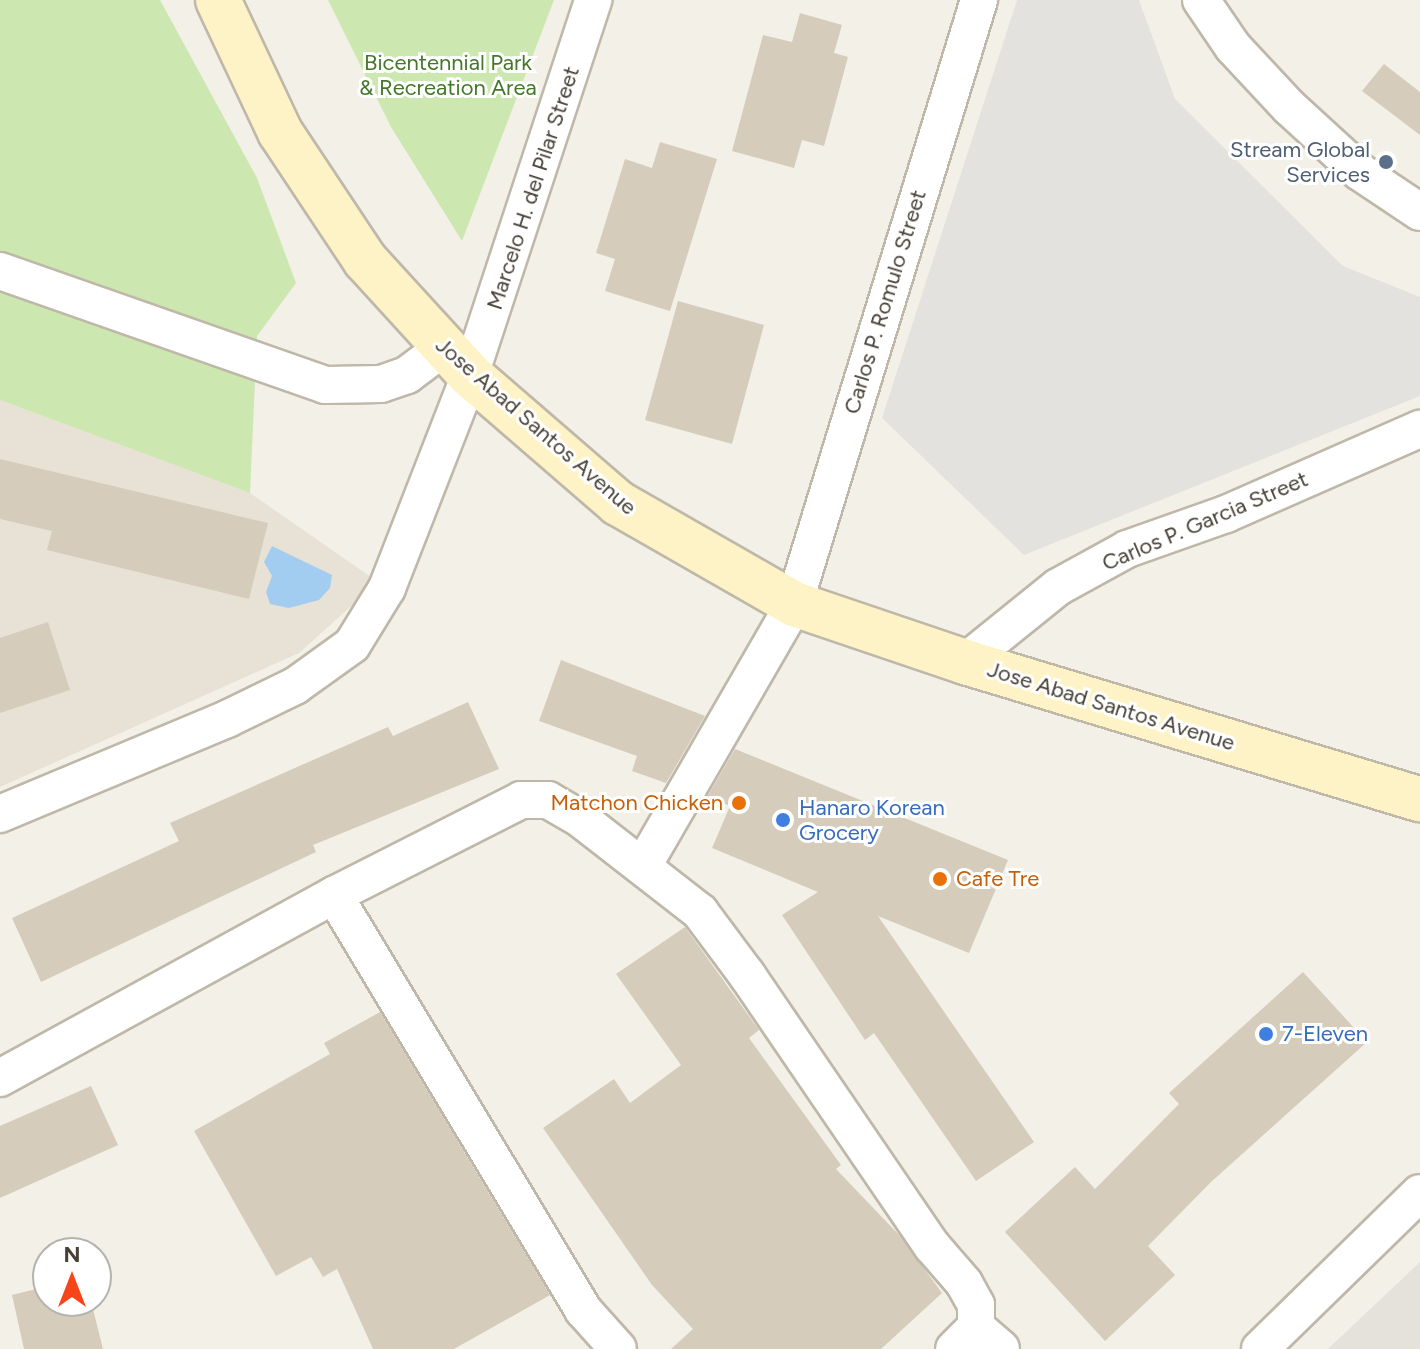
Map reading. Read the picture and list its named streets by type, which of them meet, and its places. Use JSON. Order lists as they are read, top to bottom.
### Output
{
  "streets": {
    "main road": ["Jose Abad Santos Avenue"],
    "street": ["Marcelo H. del Pilar Street", "Carlos P. Romulo Street", "Carlos P. Garcia Street"]
  },
  "crossings": [
    ["Marcelo H. del Pilar Street", "Jose Abad Santos Avenue"],
    ["Carlos P. Romulo Street", "Jose Abad Santos Avenue"],
    ["Jose Abad Santos Avenue", "Carlos P. Garcia Street"]
  ],
  "parks": ["Bicentennial Park & Recreation Area"],
  "places": [
    "Stream Global Services",
    "Matchon Chicken",
    "Hanaro Korean Grocery",
    "Cafe Tre",
    "7-Eleven"
  ],
  "north": "top"
}
